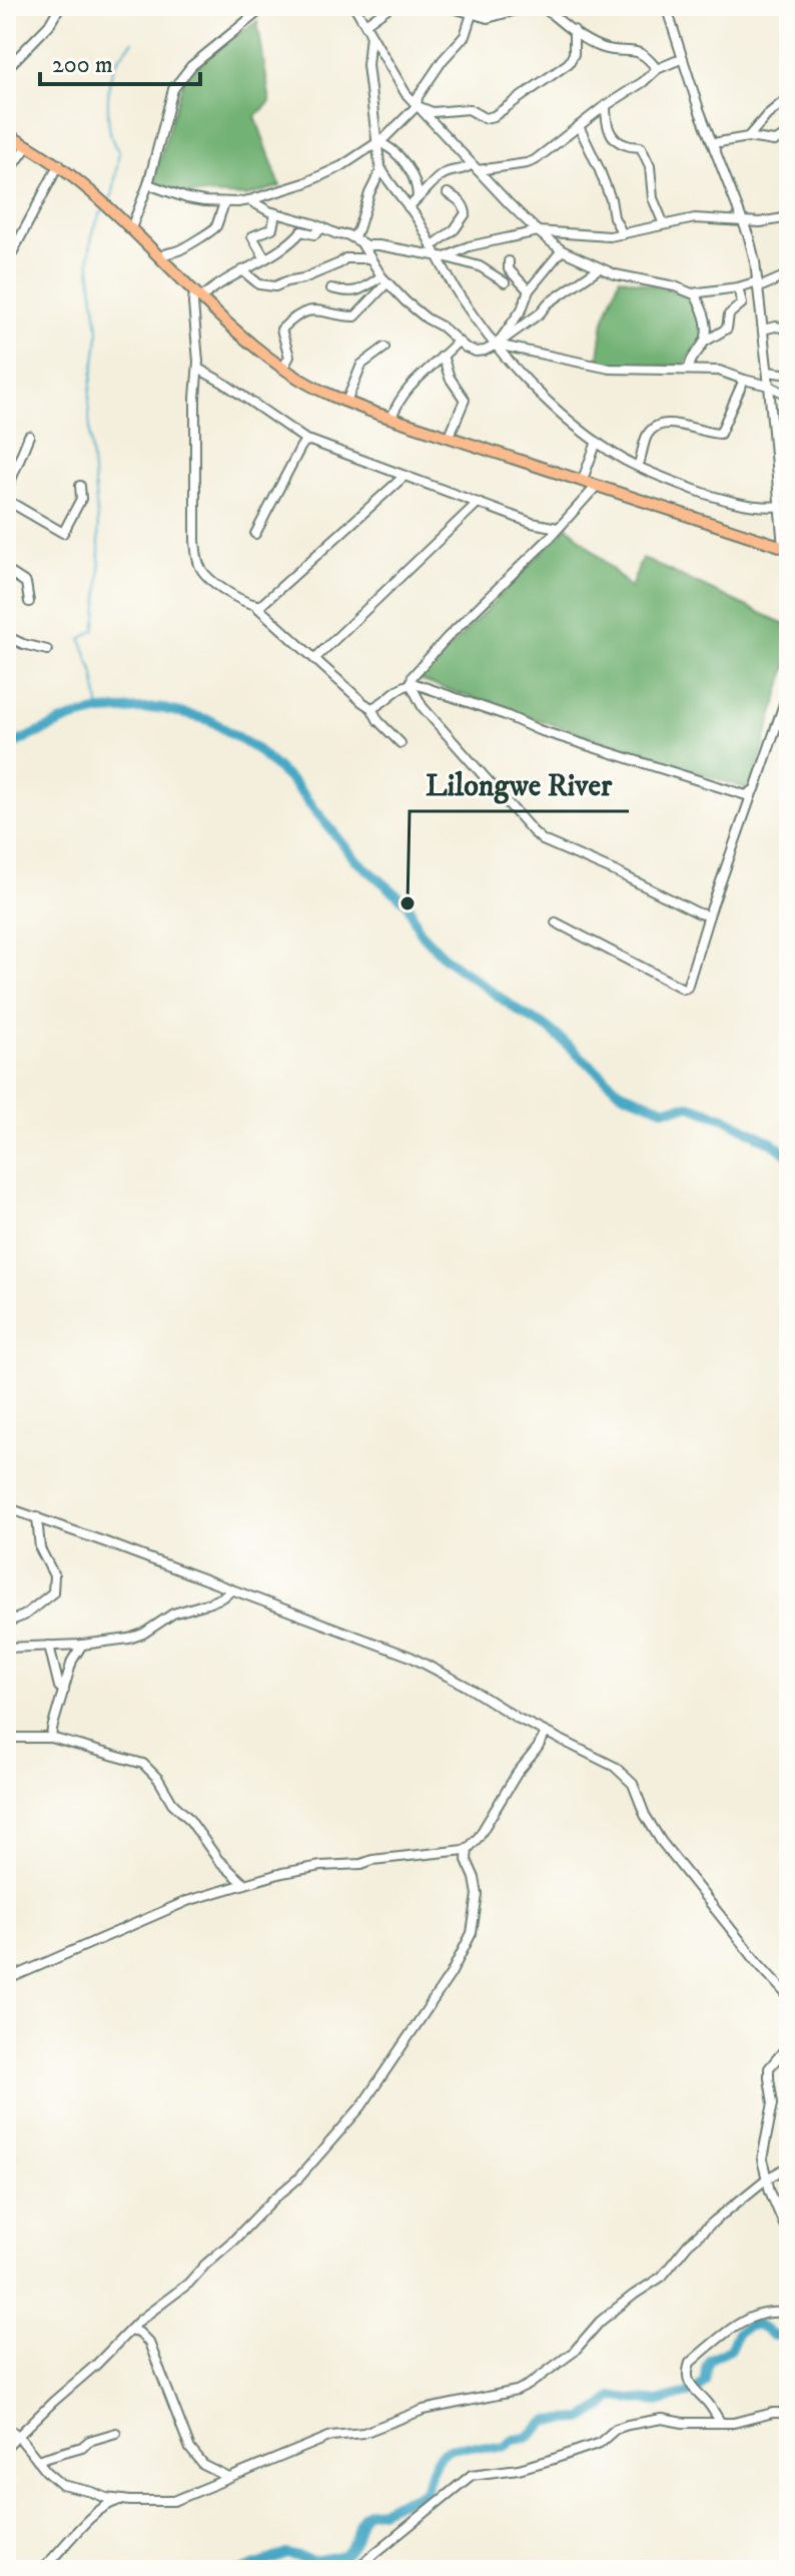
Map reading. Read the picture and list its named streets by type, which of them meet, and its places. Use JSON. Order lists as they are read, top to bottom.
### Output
{
  "places": ["Lilongwe River"],
  "scale_bar": "200 m"
}
